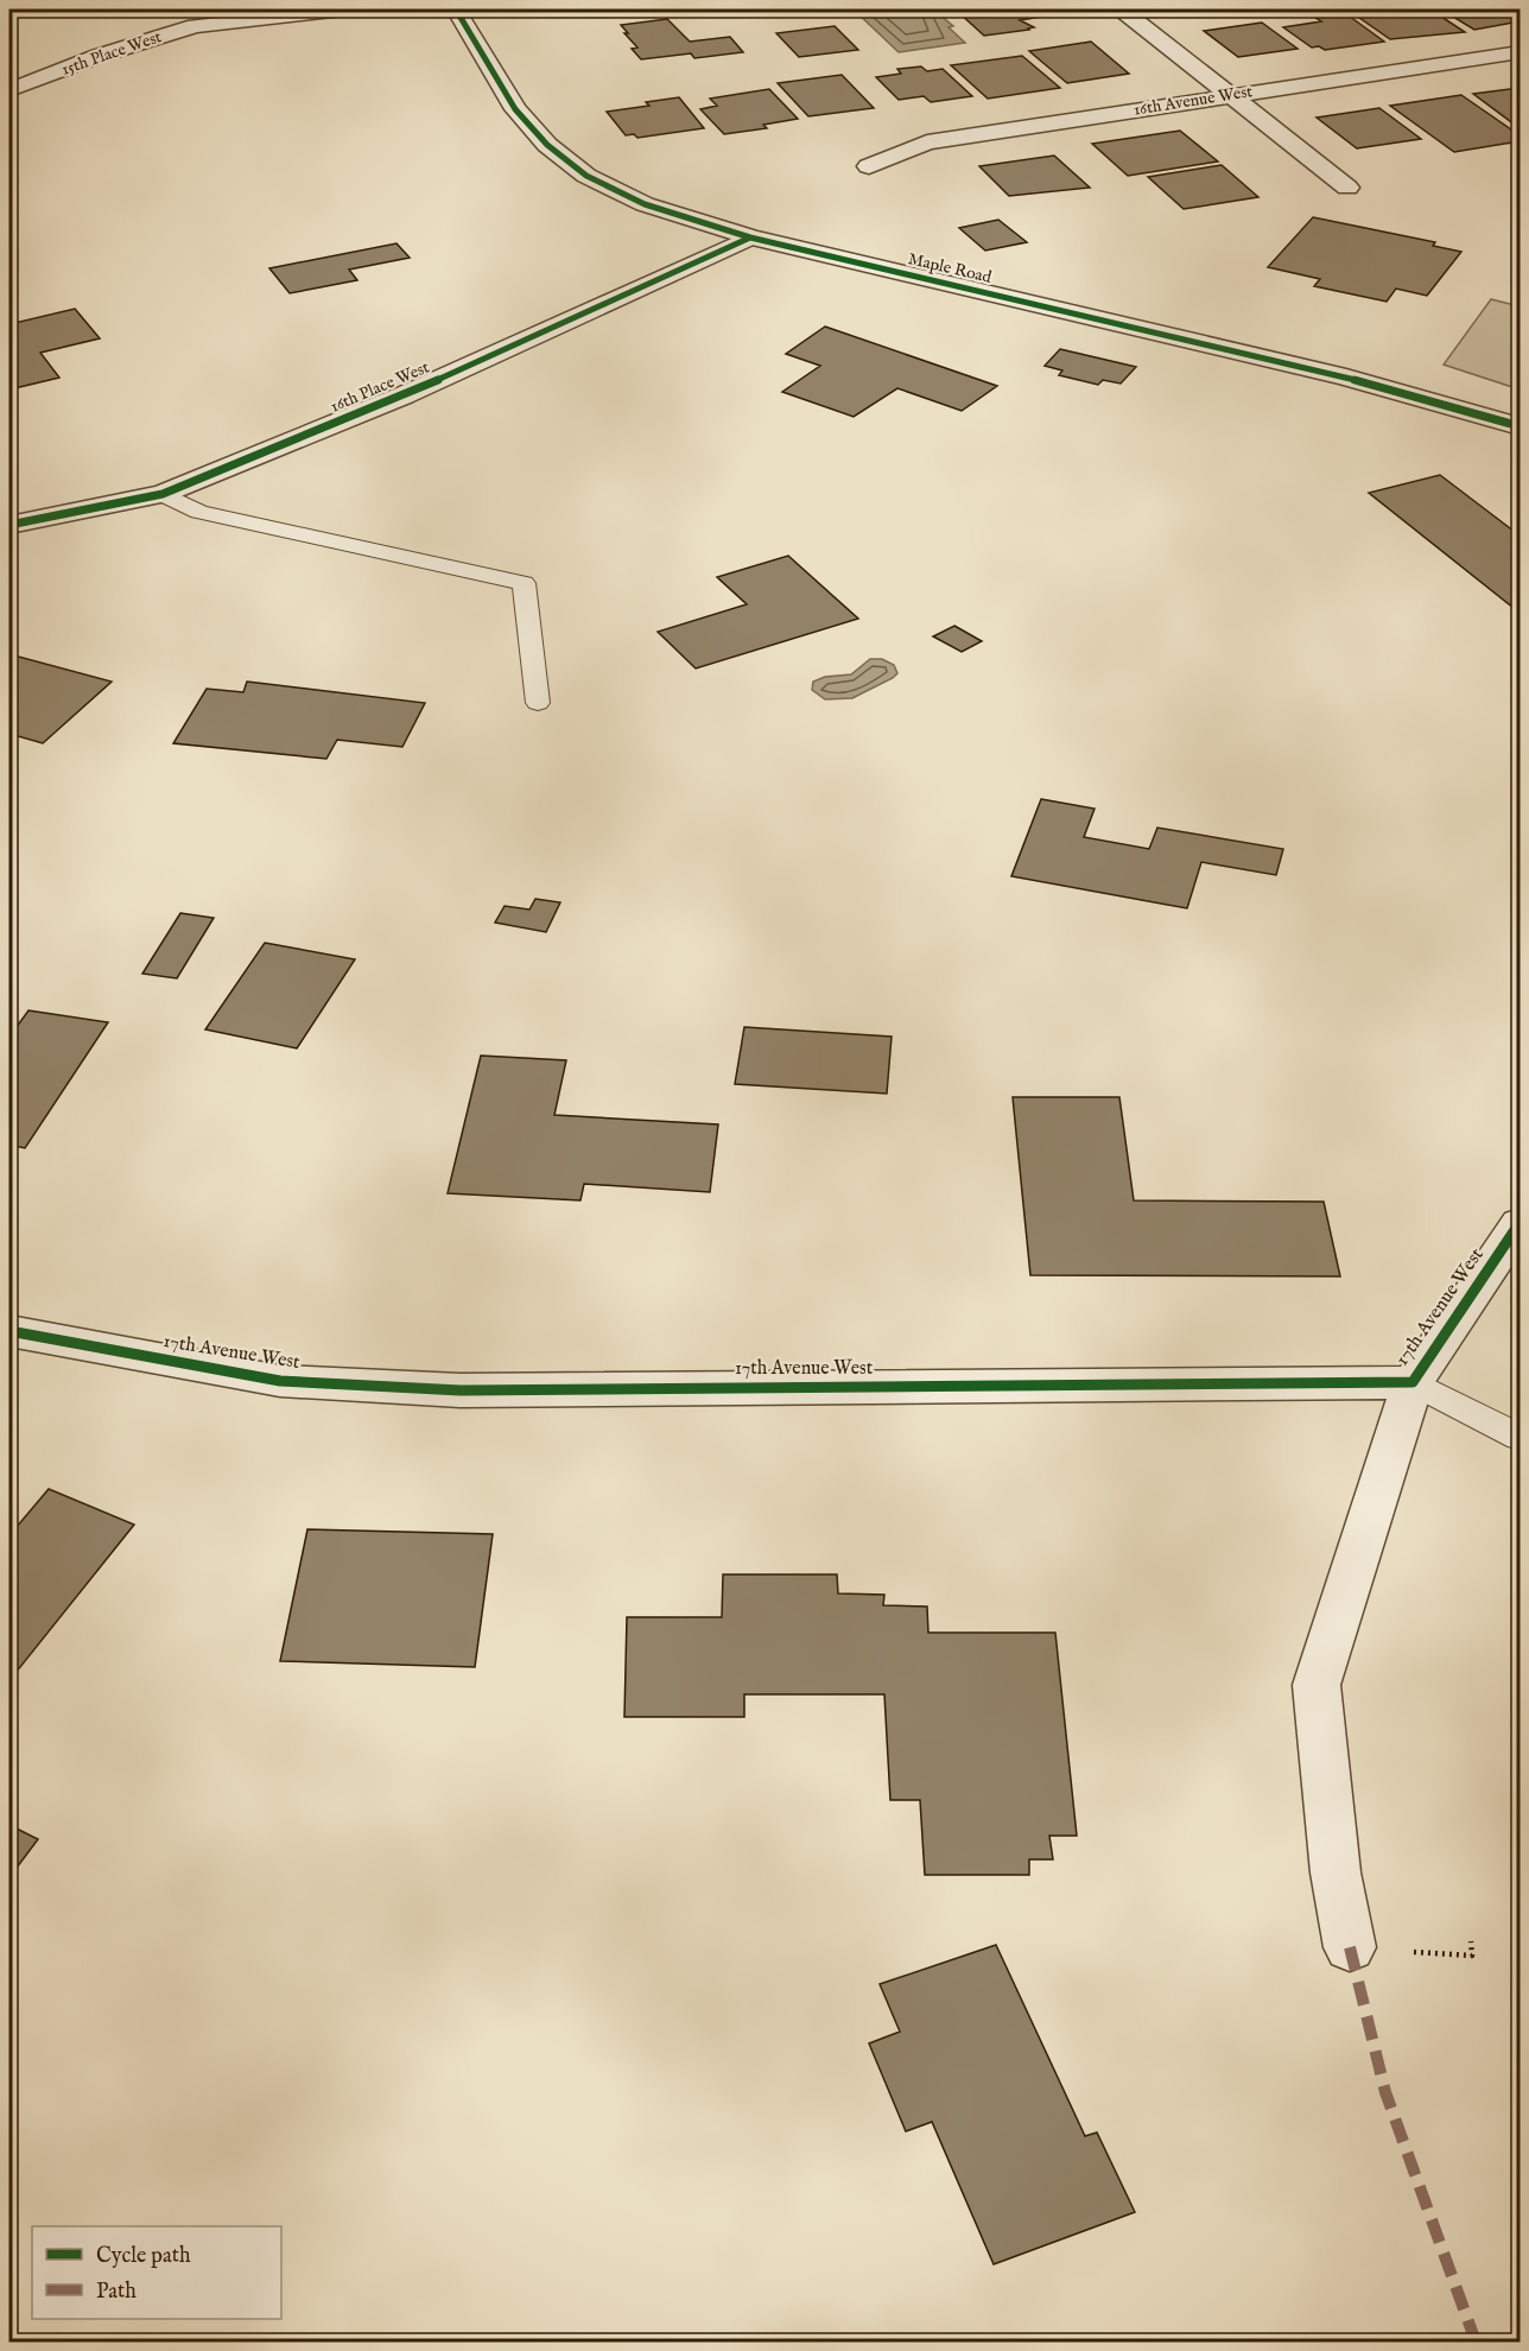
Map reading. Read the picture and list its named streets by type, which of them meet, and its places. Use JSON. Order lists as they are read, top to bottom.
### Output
{
  "streets": {
    "street": [
      "15th Place West",
      "16th Avenue West",
      "Maple Road",
      "16th Place West",
      "17th Avenue West"
    ]
  },
  "crossings": [
    ["Maple Road", "16th Place West"]
  ],
  "legend": ["Cycle path", "Path"]
}
